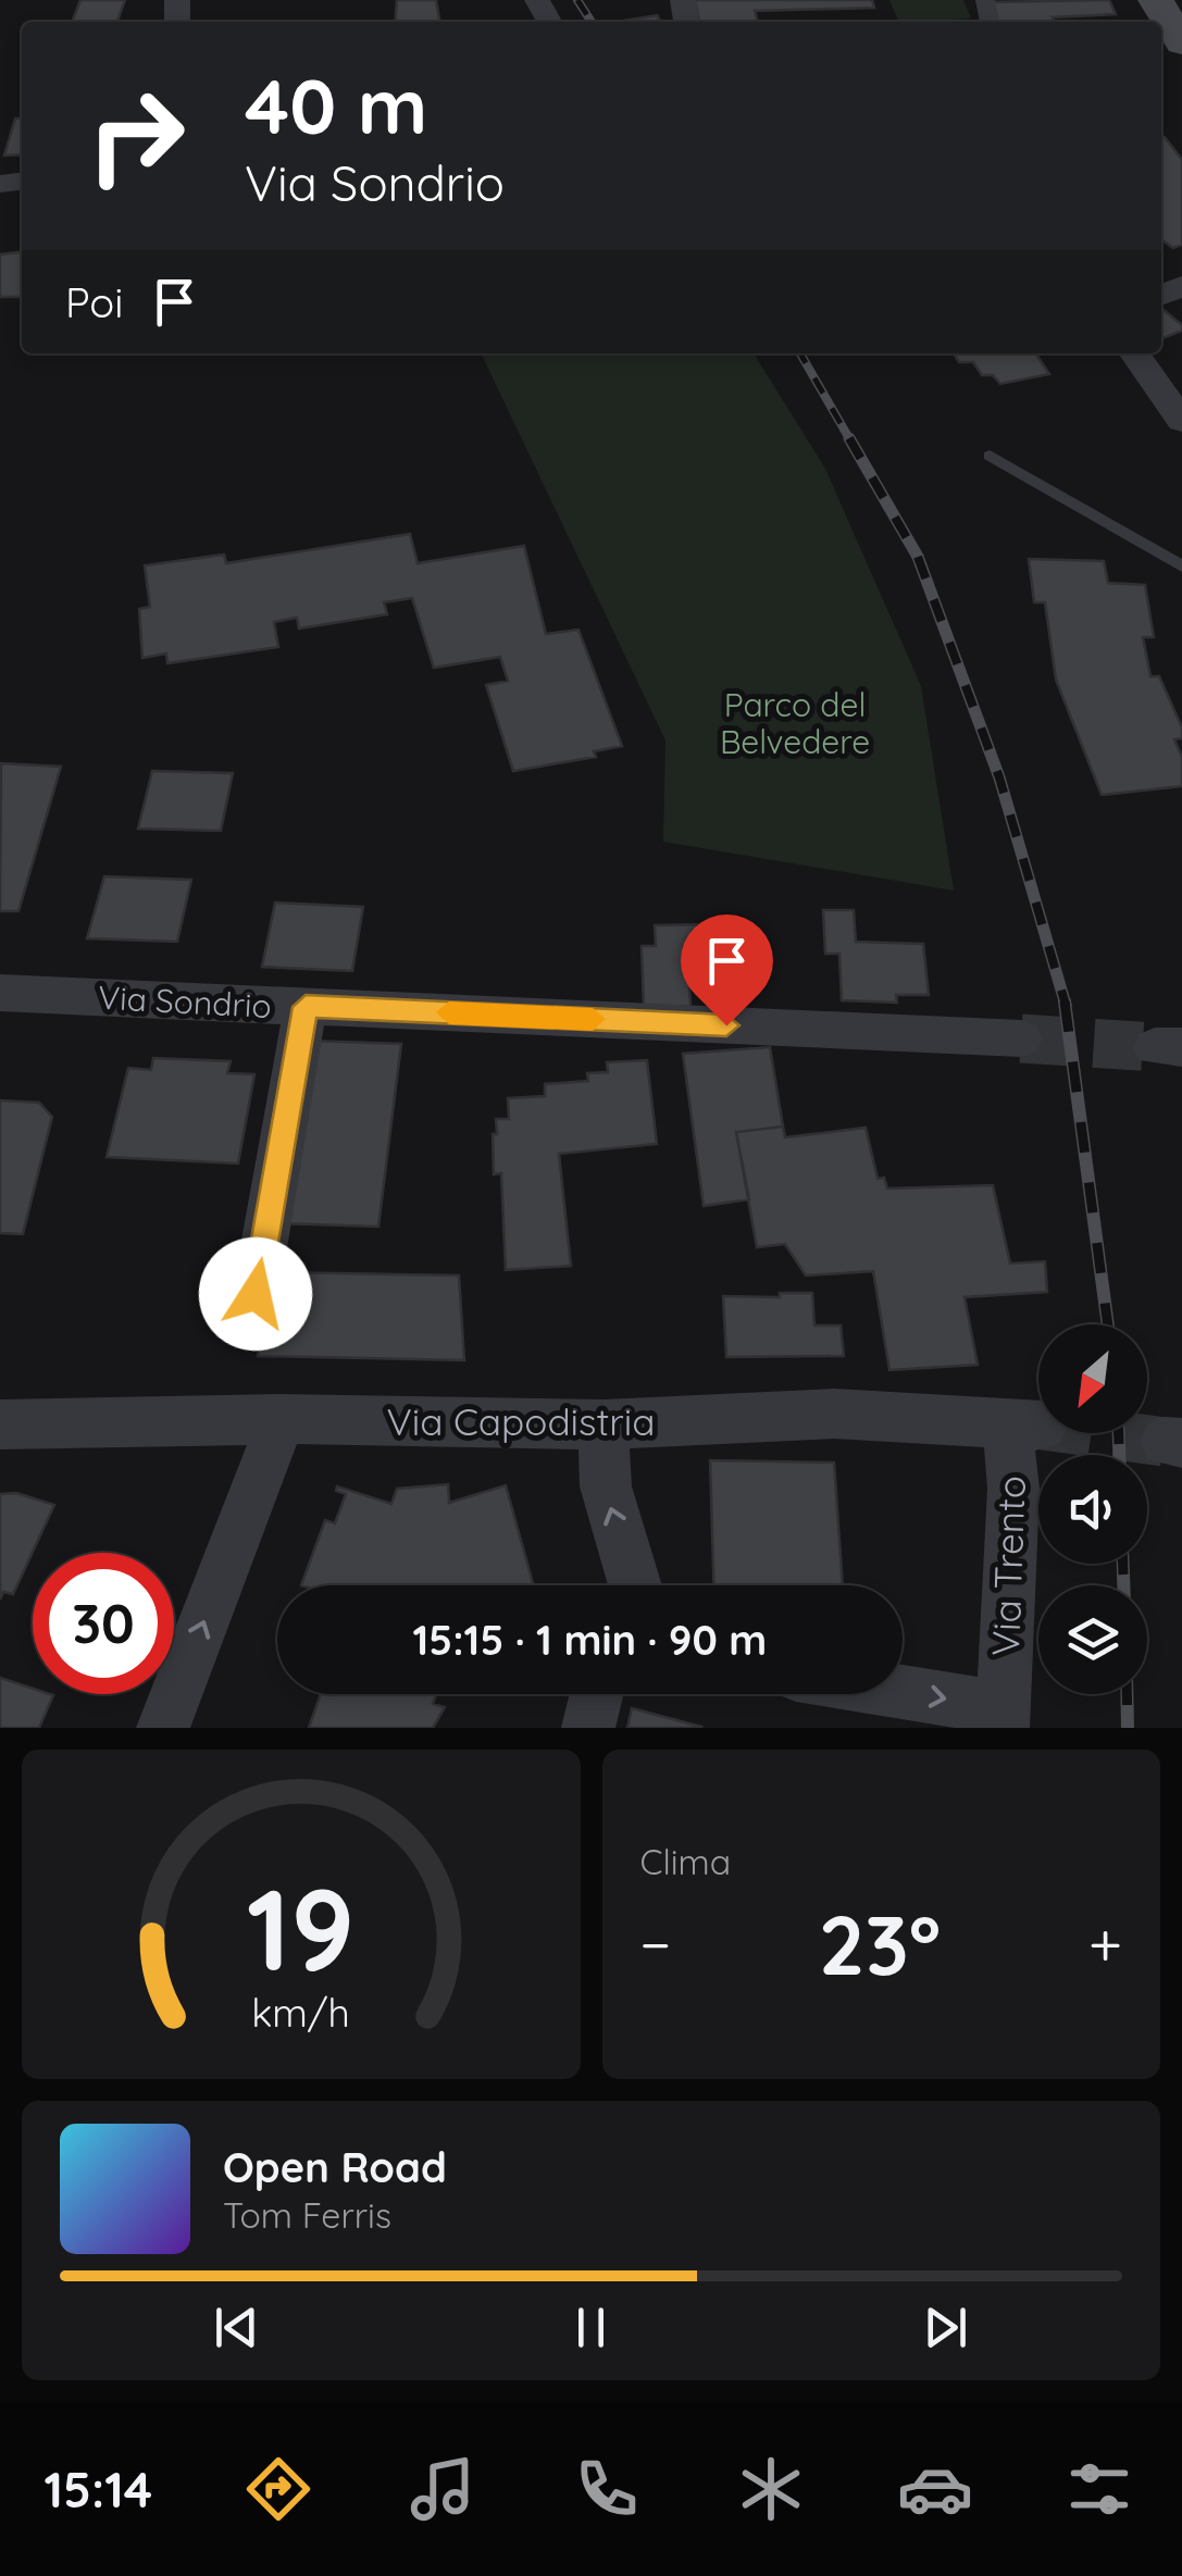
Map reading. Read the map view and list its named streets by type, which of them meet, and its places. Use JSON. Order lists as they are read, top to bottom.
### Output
{
  "streets": {
    "street": ["Via Sondrio", "Via Capodistria", "Via Trento"]
  },
  "crossings": [
    ["Via Capodistria", "Via Trento"]
  ],
  "parks": ["Parco del Belvedere"],
  "north": "bottom left",
  "page": {
    "turn": ["40 m", "Via Sondrio"],
    "then": "Poi",
    "limit": "30",
    "trip": "15:15 · 1 min · 90 m",
    "tile": "Clima",
    "heat": ["−", "23°", "+"],
    "song": ["Open Road", "Tom Ferris"],
    "tabs": "15:14",
    "gauge": ["19", "km/h"]
  }
}
